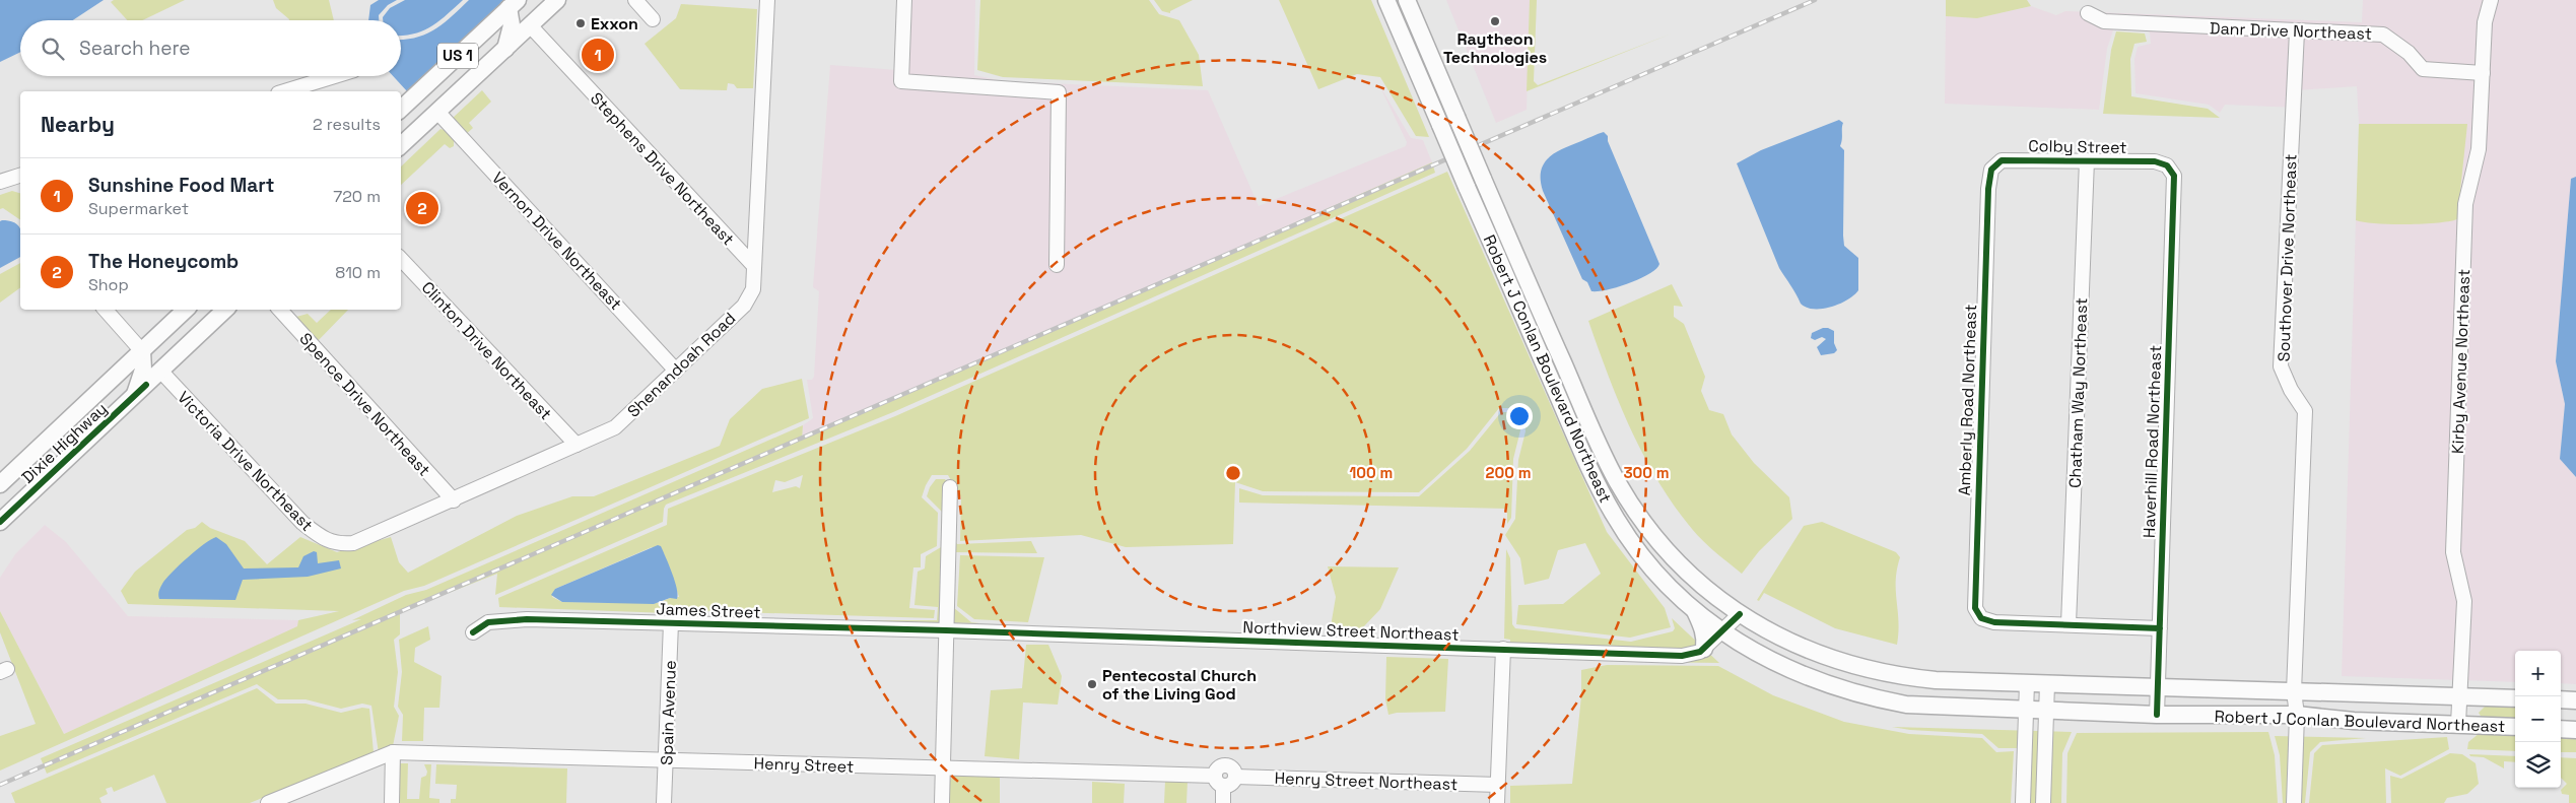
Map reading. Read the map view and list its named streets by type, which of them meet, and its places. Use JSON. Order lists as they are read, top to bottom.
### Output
{
  "streets": {
    "main road": ["US 1", "Robert J Conlan Boulevard Northeast", "Dixie Highway"],
    "street": [
      "Danr Drive Northeast",
      "Colby Street",
      "Stephens Drive Northeast",
      "Vernon Drive Northeast",
      "Southover Drive Northeast",
      "Clinton Drive Northeast",
      "Kirby Avenue Northeast",
      "Shenandoah Road",
      "Chatham Way Northeast",
      "Amberly Road Northeast",
      "Spence Drive Northeast",
      "Haverhill Road Northeast",
      "Victoria Drive Northeast",
      "James Street",
      "Northview Street Northeast",
      "Spain Avenue",
      "Henry Street",
      "Henry Street Northeast"
    ]
  },
  "crossings": [
    ["Danr Drive Northeast", "Southover Drive Northeast"],
    ["Danr Drive Northeast", "Kirby Avenue Northeast"],
    ["US 1", "Stephens Drive Northeast"],
    ["US 1", "Vernon Drive Northeast"],
    ["Colby Street", "Chatham Way Northeast"],
    ["Colby Street", "Amberly Road Northeast"],
    ["Colby Street", "Haverhill Road Northeast"],
    ["Stephens Drive Northeast", "Shenandoah Road"],
    ["Vernon Drive Northeast", "Shenandoah Road"],
    ["Southover Drive Northeast", "Robert J Conlan Boulevard Northeast"],
    ["Clinton Drive Northeast", "Shenandoah Road"],
    ["Kirby Avenue Northeast", "Robert J Conlan Boulevard Northeast"],
    ["Shenandoah Road", "Spence Drive Northeast"],
    ["Shenandoah Road", "Victoria Drive Northeast"],
    ["Robert J Conlan Boulevard Northeast", "Haverhill Road Northeast"],
    ["Robert J Conlan Boulevard Northeast", "Northview Street Northeast"],
    ["Chatham Way Northeast", "Amberly Road Northeast"],
    ["Dixie Highway", "Victoria Drive Northeast"],
    ["James Street", "Northview Street Northeast"],
    ["James Street", "Spain Avenue"],
    ["Spain Avenue", "Henry Street"],
    ["Henry Street", "Henry Street Northeast"]
  ],
  "places": ["Raytheon Technologies", "Exxon", "Pentecostal Church of the Living God"],
  "page": {
    "search": "Search here",
    "pins": ["1", "2"],
    "heading": ["Nearby", "2 results"],
    "list": [
      {
        "mark": "1",
        "name": "Sunshine Food Mart",
        "note": "Supermarket",
        "value": "720 m"
      },
      {
        "mark": "2",
        "name": "The Honeycomb",
        "note": "Shop",
        "value": "810 m"
      }
    ],
    "map_buttons": ["+", "−"]
  },
  "rings": ["100 m", "200 m", "300 m"]
}
